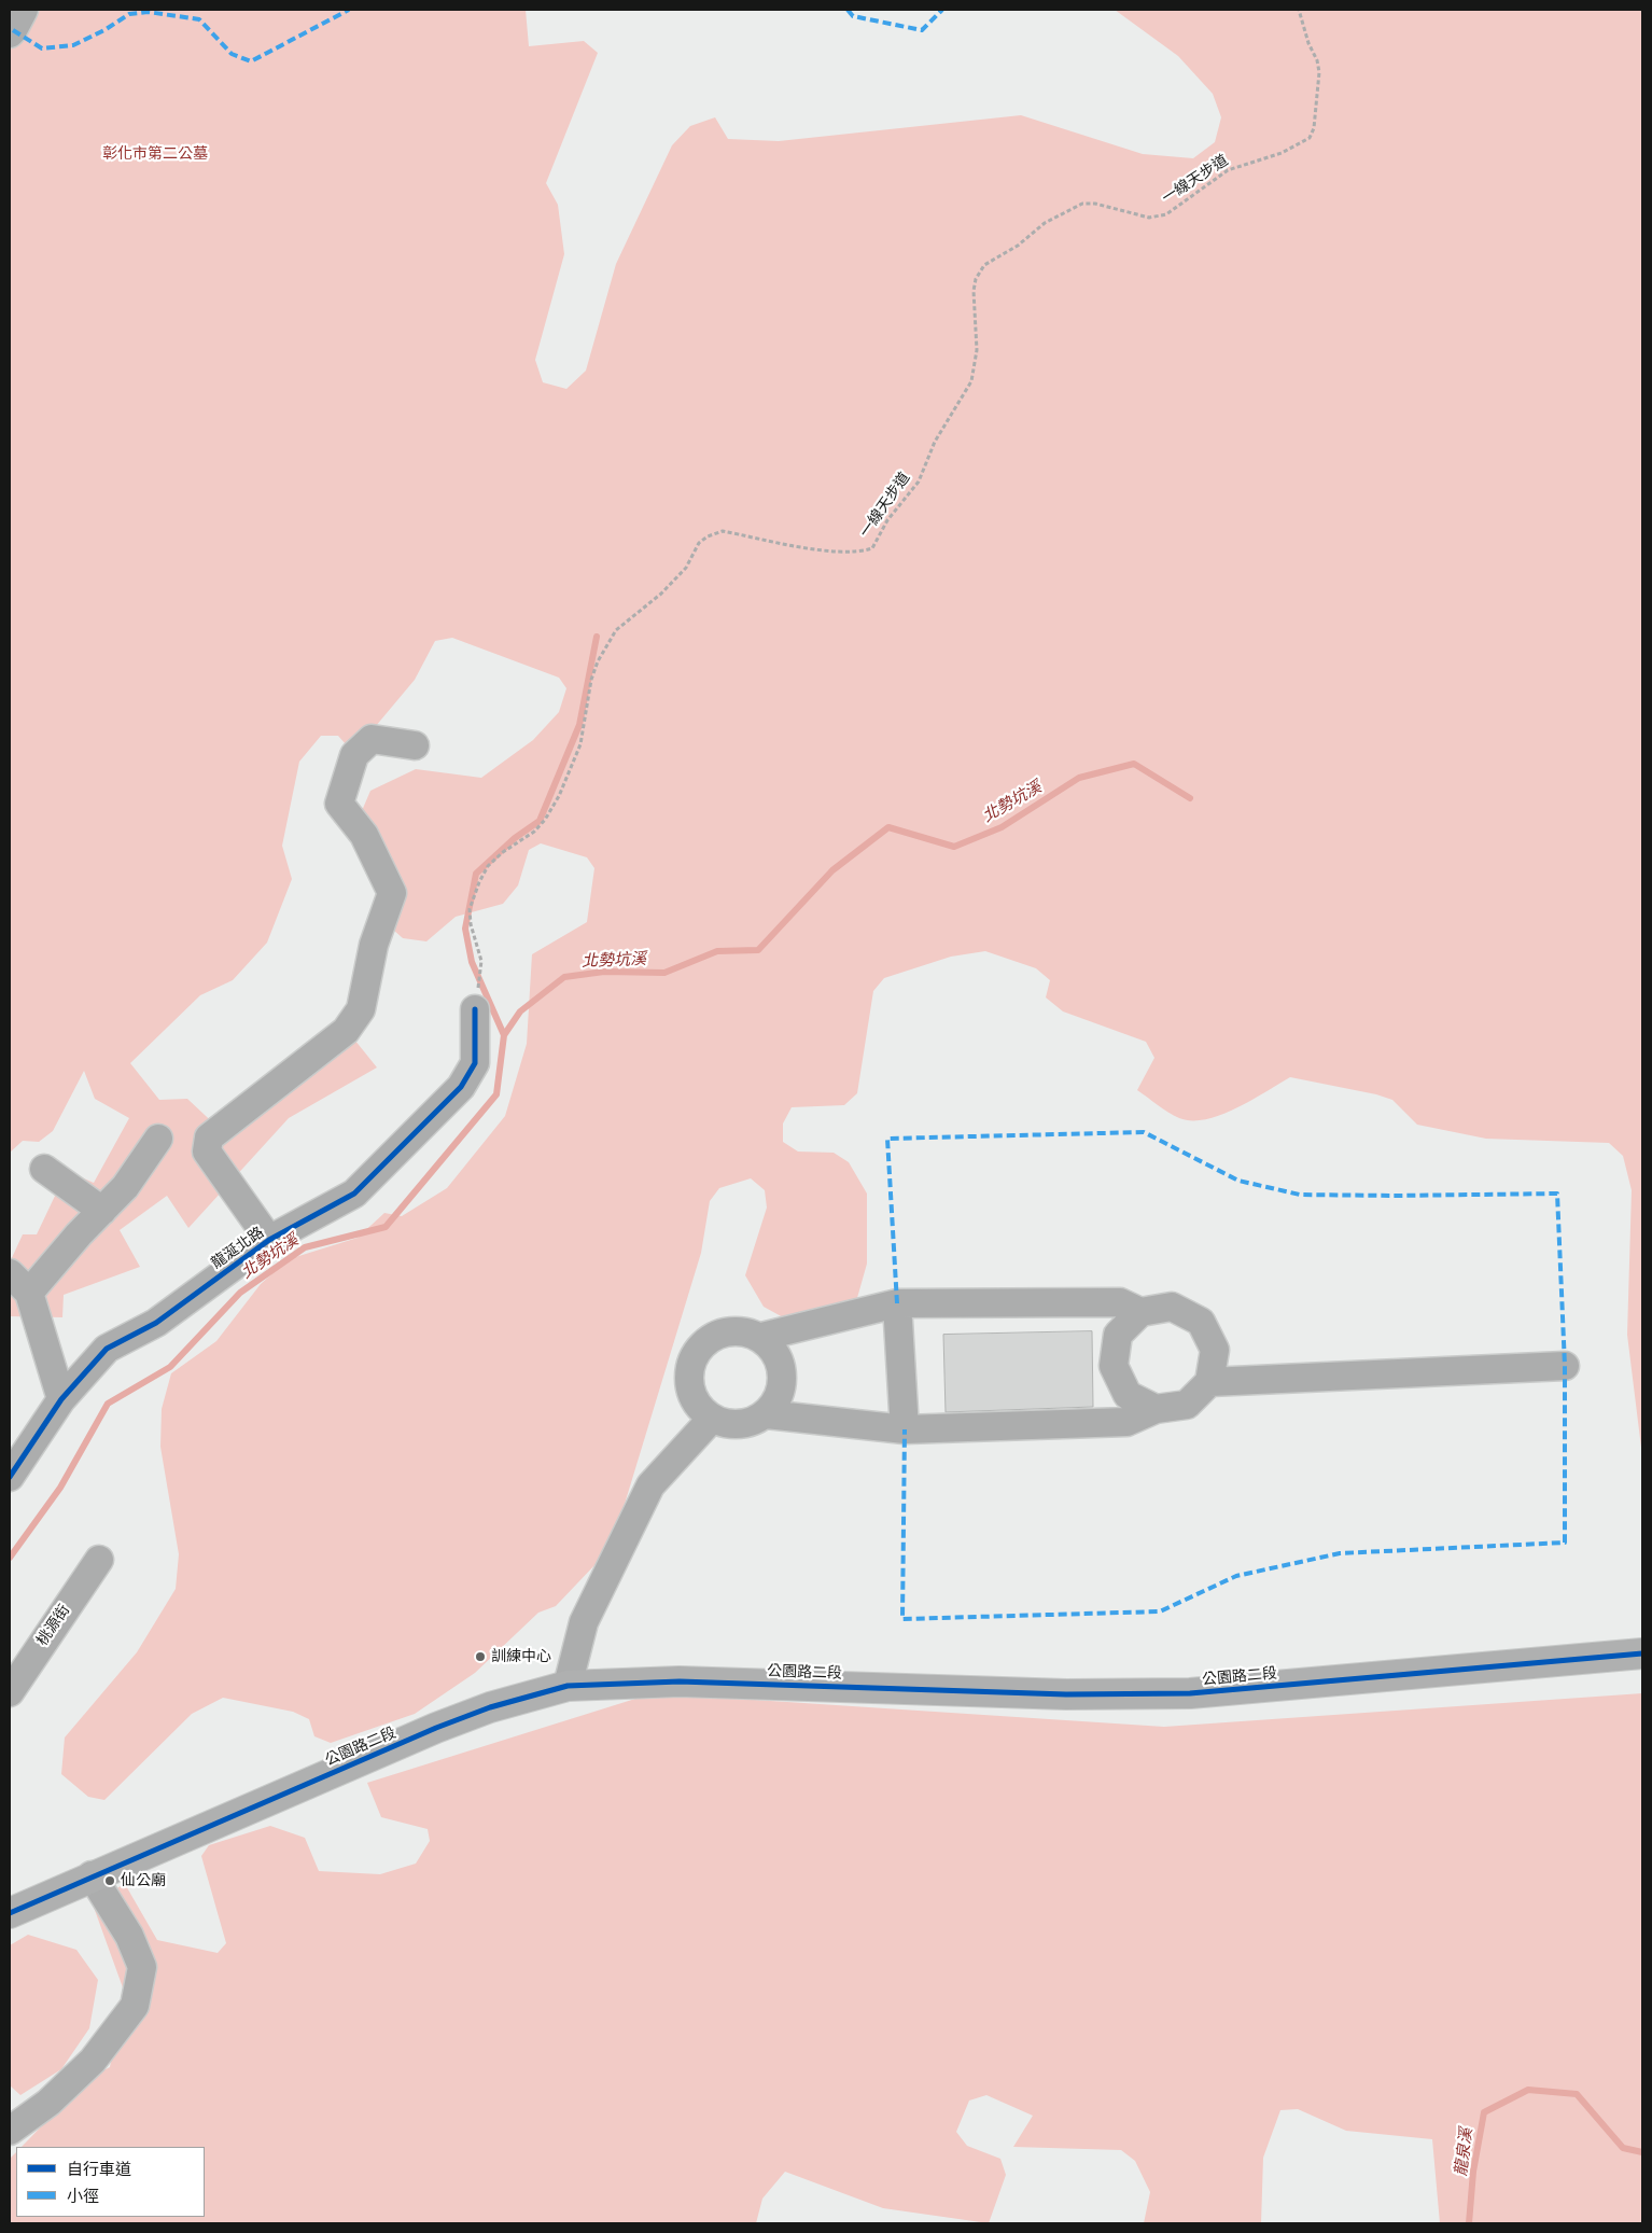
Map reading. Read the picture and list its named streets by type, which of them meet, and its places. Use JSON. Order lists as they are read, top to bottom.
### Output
{
  "streets": {
    "main road": ["公園路二段"],
    "street": ["龍涎北路", "桃源街"],
    "path": ["一線天步道"]
  },
  "crossings": [
    ["一線天步道", "龍涎北路"]
  ],
  "water": ["北勢坑溪", "龍泉溪"],
  "parks": ["彰化市第二公墓"],
  "places": ["訓練中心", "仙公廟"],
  "legend": ["自行車道", "小徑"]
}
